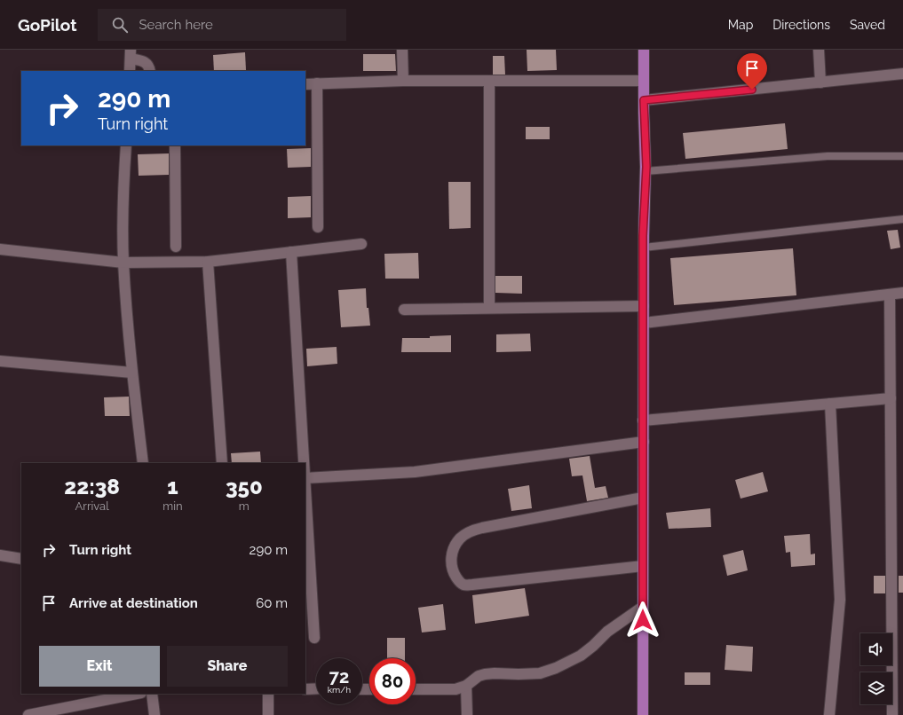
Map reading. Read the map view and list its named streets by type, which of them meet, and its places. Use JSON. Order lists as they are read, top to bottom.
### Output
{
  "page": {
    "header": "GoPilot",
    "search": "Search here",
    "nav": ["Map", "Directions", "Saved"],
    "turn": ["290 m", "Turn right"],
    "eta": [
      "22:38",
      "Arrival",
      "1",
      "min",
      "350",
      "m"
    ],
    "list": [
      {
        "name": "Turn right",
        "value": "290 m"
      },
      {
        "name": "Arrive at destination",
        "value": "60 m"
      }
    ],
    "buttons": ["Exit", "Share"],
    "speed": "72 km/h",
    "limit": "80"
  }
}
